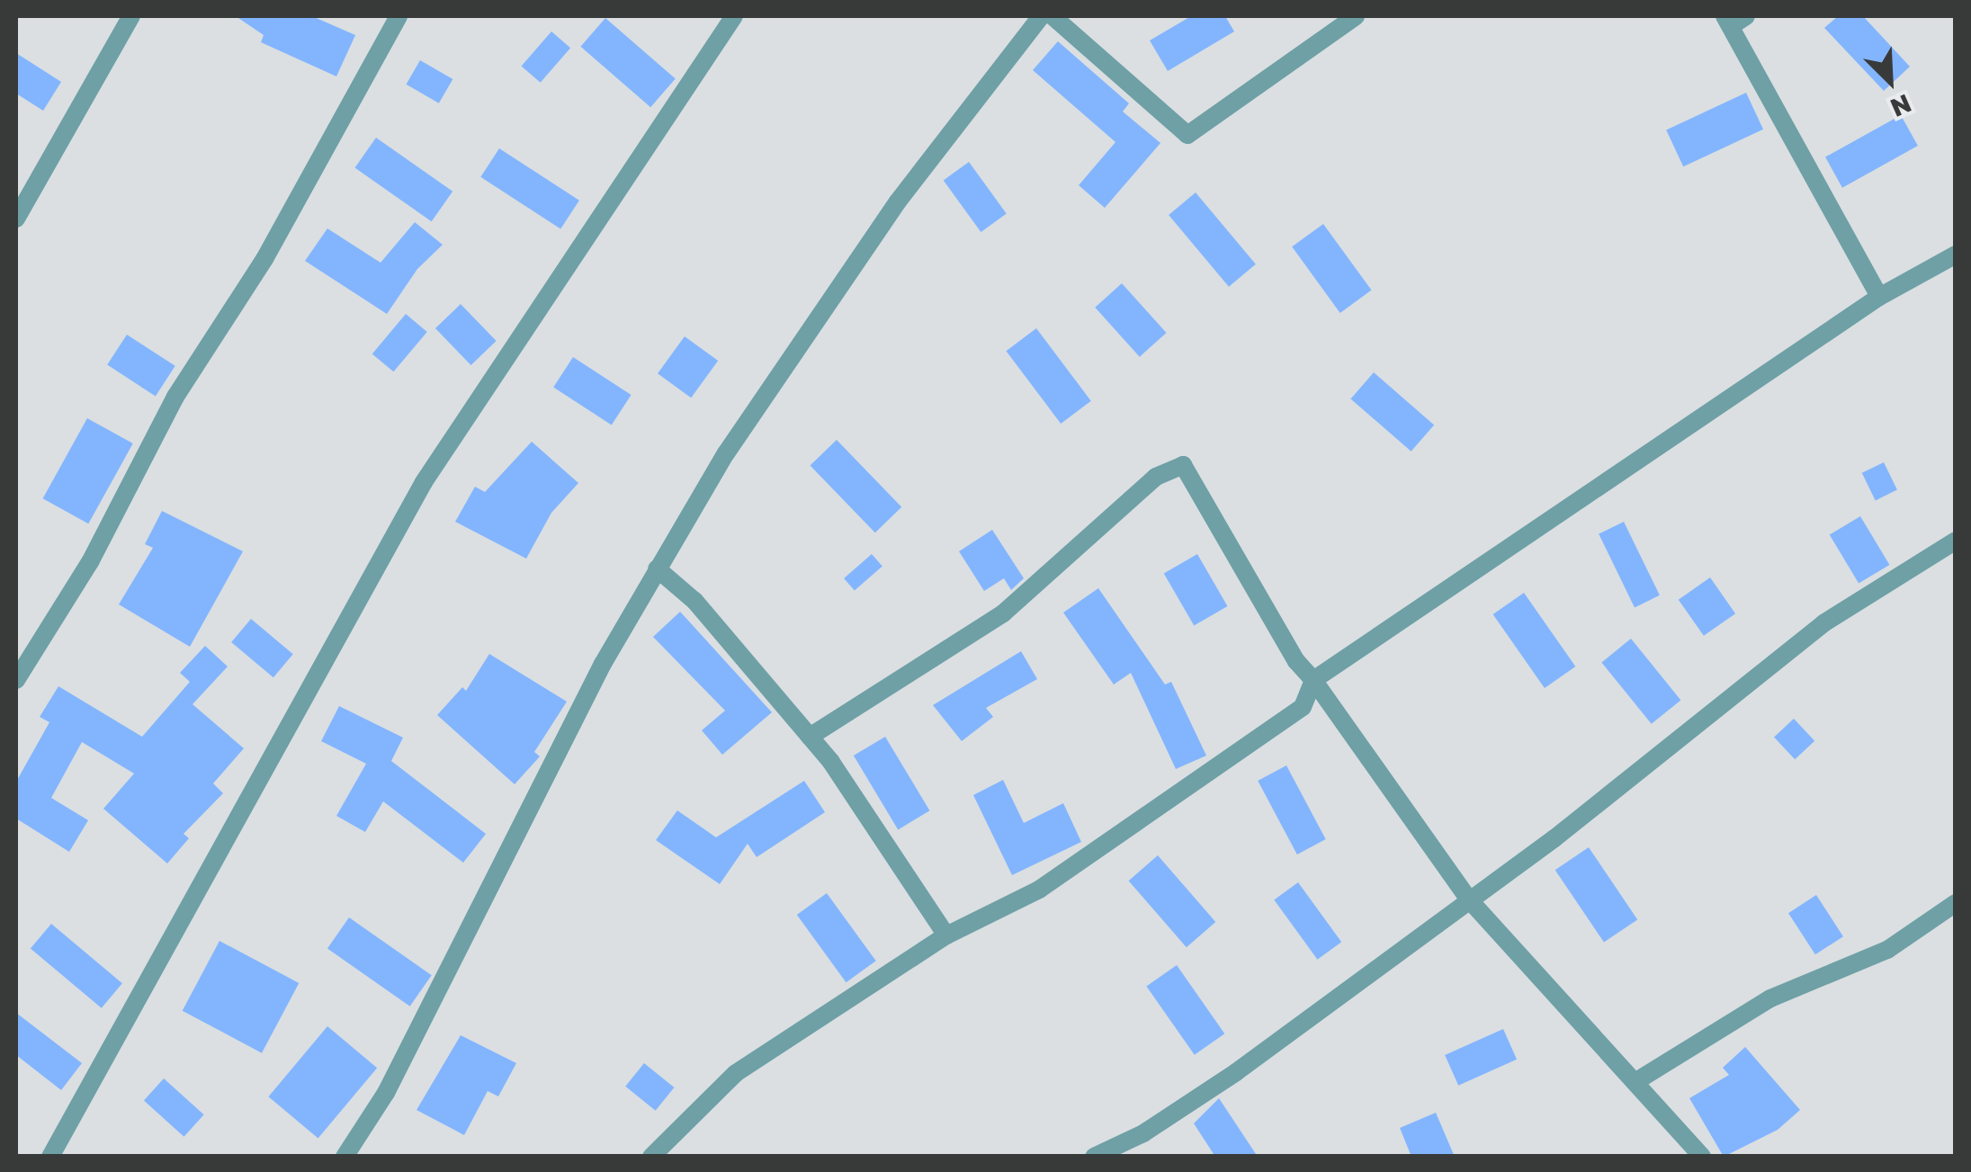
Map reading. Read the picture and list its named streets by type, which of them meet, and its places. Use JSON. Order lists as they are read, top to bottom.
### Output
{
  "north": "bottom right"
}
